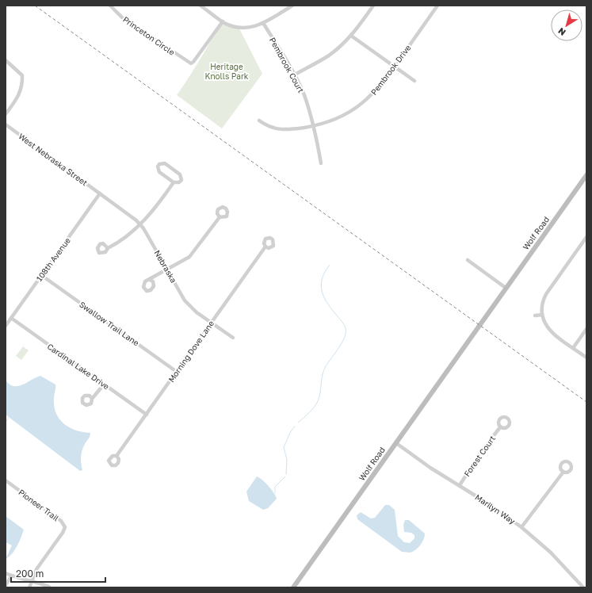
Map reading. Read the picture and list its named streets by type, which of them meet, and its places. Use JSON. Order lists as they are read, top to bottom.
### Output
{
  "streets": {
    "main road": ["Wolf Road"],
    "street": [
      "Princeton Circle",
      "Pembrook Court",
      "Pembrook Drive",
      "West Nebraska Street",
      "108th Avenue",
      "Nebraska",
      "Swallow Trail Lane",
      "Morning Dove Lane",
      "Cardinal Lake Drive",
      "Forest Court",
      "Pioneer Trail",
      "Marilyn Way"
    ]
  },
  "crossings": [
    ["Pembrook Court", "Pembrook Drive"],
    ["West Nebraska Street", "108th Avenue"],
    ["West Nebraska Street", "Nebraska"],
    ["Wolf Road", "Marilyn Way"],
    ["108th Avenue", "Nebraska"],
    ["108th Avenue", "Swallow Trail Lane"],
    ["108th Avenue", "Cardinal Lake Drive"],
    ["Nebraska", "Morning Dove Lane"],
    ["Swallow Trail Lane", "Morning Dove Lane"],
    ["Morning Dove Lane", "Cardinal Lake Drive"],
    ["Forest Court", "Marilyn Way"]
  ],
  "parks": ["Heritage Knolls Park"],
  "scale_bar": "200 m",
  "north": "bottom left"
}
